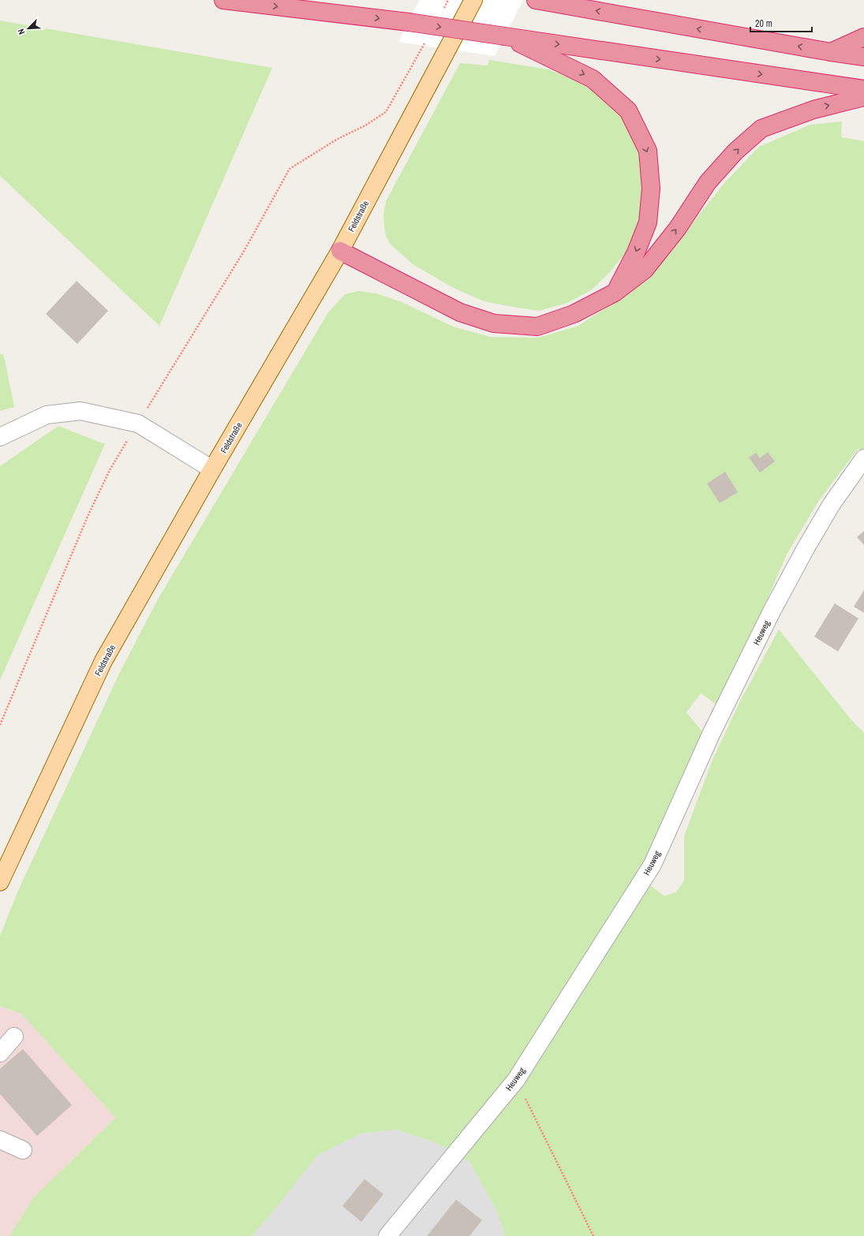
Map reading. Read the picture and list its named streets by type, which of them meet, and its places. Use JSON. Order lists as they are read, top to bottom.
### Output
{
  "streets": {
    "main road": ["Feldstraße"],
    "street": ["Heuweg"]
  },
  "scale_bar": "20 m",
  "north": "bottom left"
}
